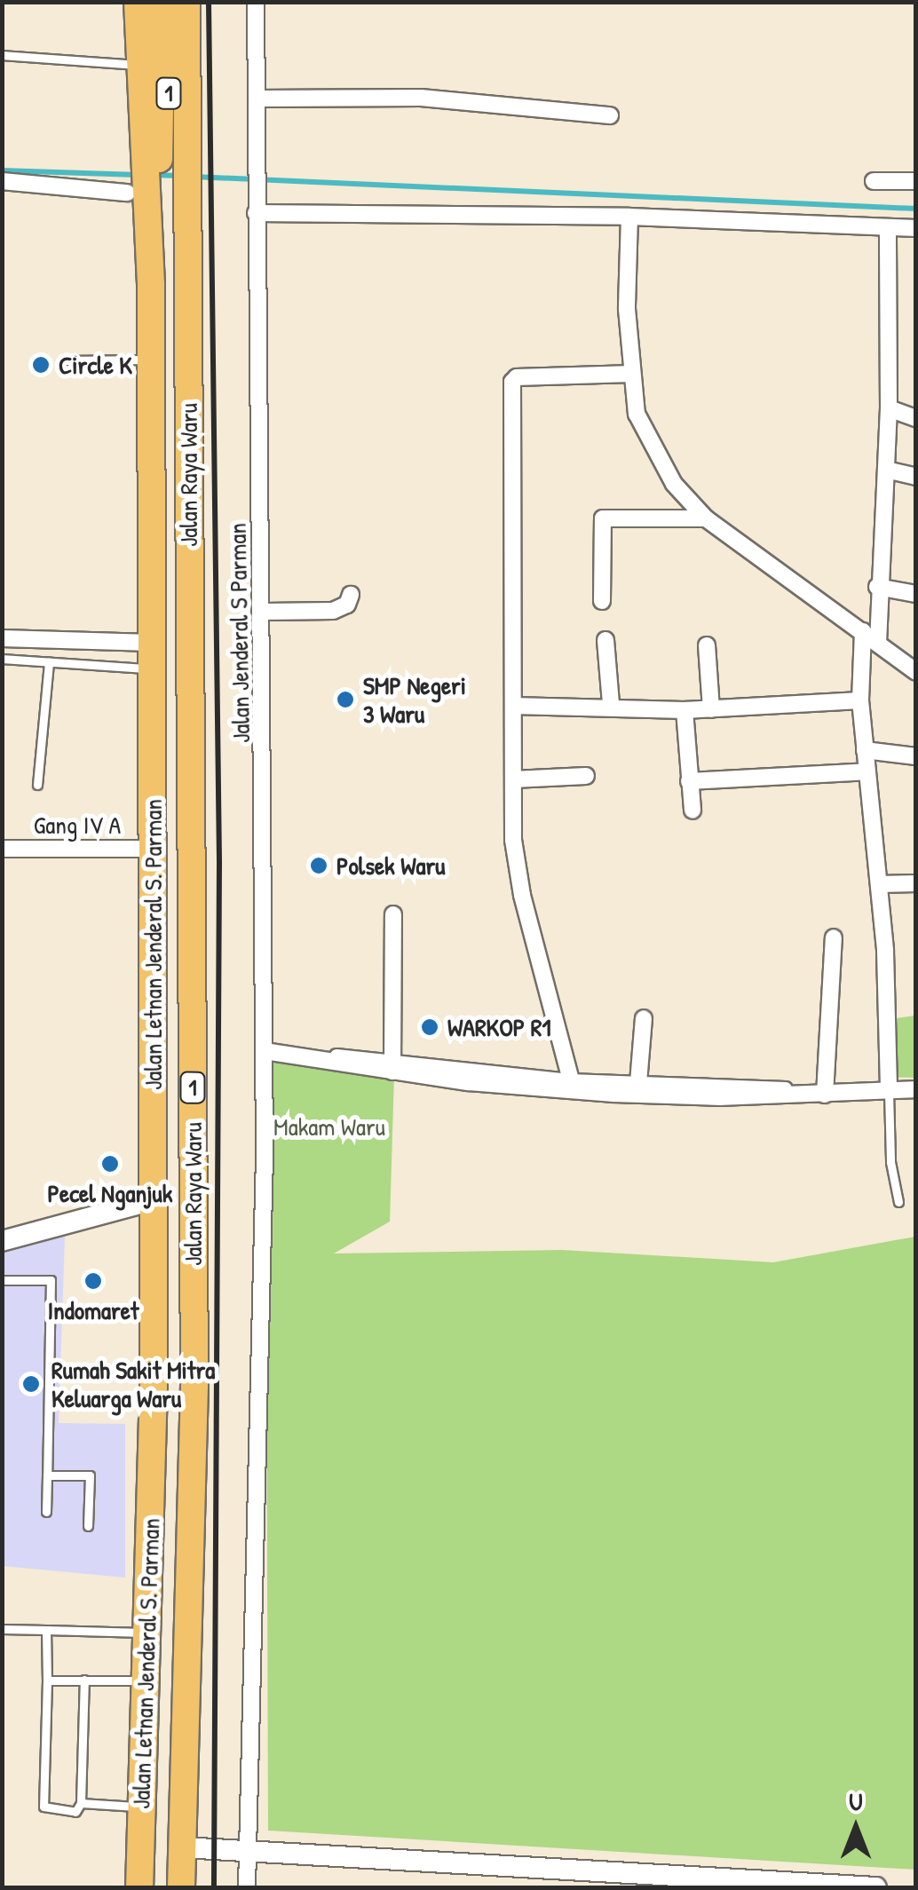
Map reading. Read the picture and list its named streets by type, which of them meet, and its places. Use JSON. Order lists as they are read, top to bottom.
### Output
{
  "streets": {
    "highway": ["1", "Jalan Raya Waru", "Jalan Letnan Jenderal S. Parman"],
    "street": ["Jalan Jenderal S Parman", "Gang IV A"]
  },
  "crossings": [
    ["1", "Jalan Raya Waru"],
    ["1", "Jalan Letnan Jenderal S. Parman"],
    ["Jalan Raya Waru", "Jalan Letnan Jenderal S. Parman"],
    ["Gang IV A", "Jalan Letnan Jenderal S. Parman"]
  ],
  "parks": ["Makam Waru"],
  "places": [
    "Circle K",
    "SMP Negeri 3 Waru",
    "Polsek Waru",
    "WARKOP R1",
    "Pecel Nganjuk",
    "Indomaret",
    "Rumah Sakit Mitra Keluarga Waru"
  ],
  "north": "top"
}
